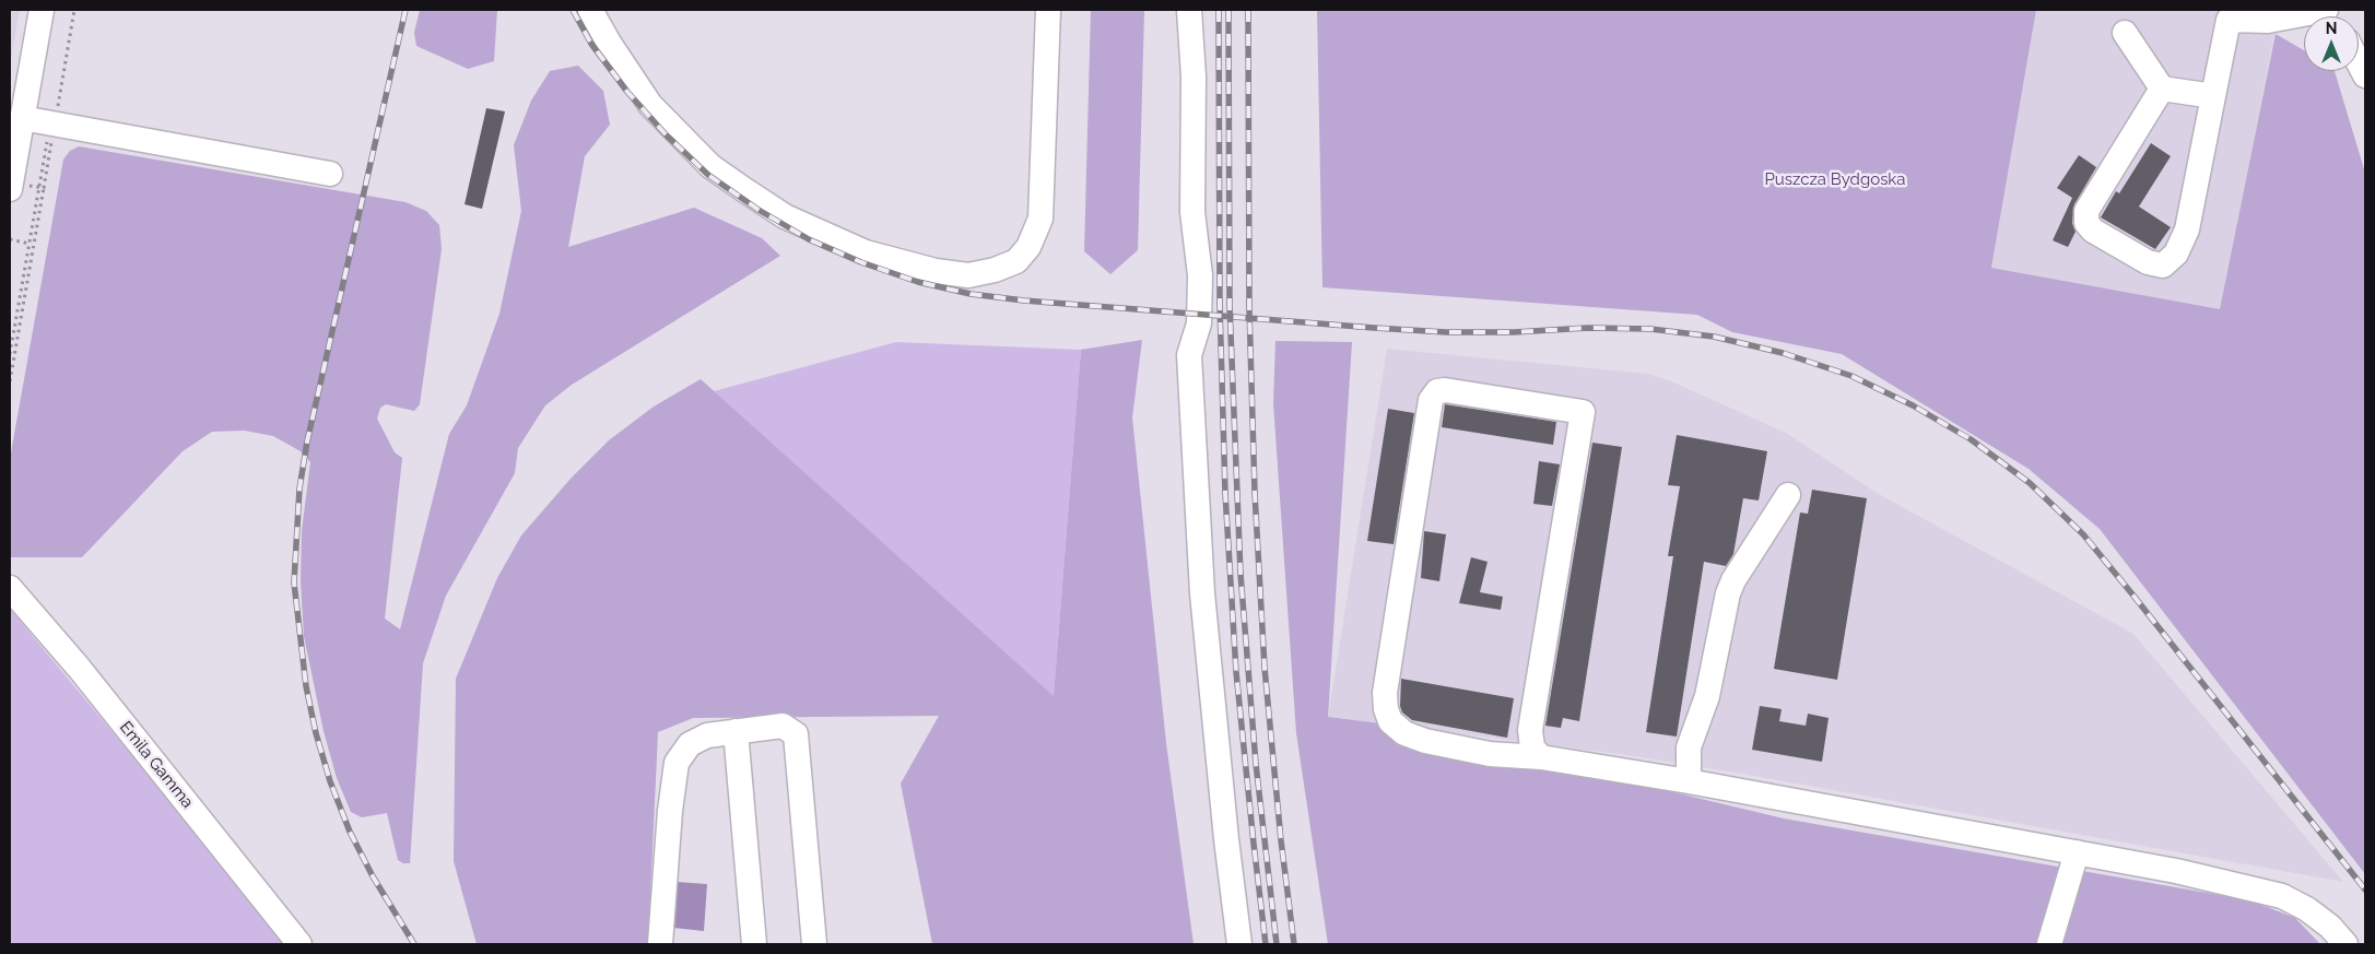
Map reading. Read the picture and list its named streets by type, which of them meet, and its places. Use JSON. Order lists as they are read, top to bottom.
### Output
{
  "streets": {
    "street": ["Emila Gamma"]
  },
  "parks": ["Puszcza Bydgoska"],
  "north": "top"
}
